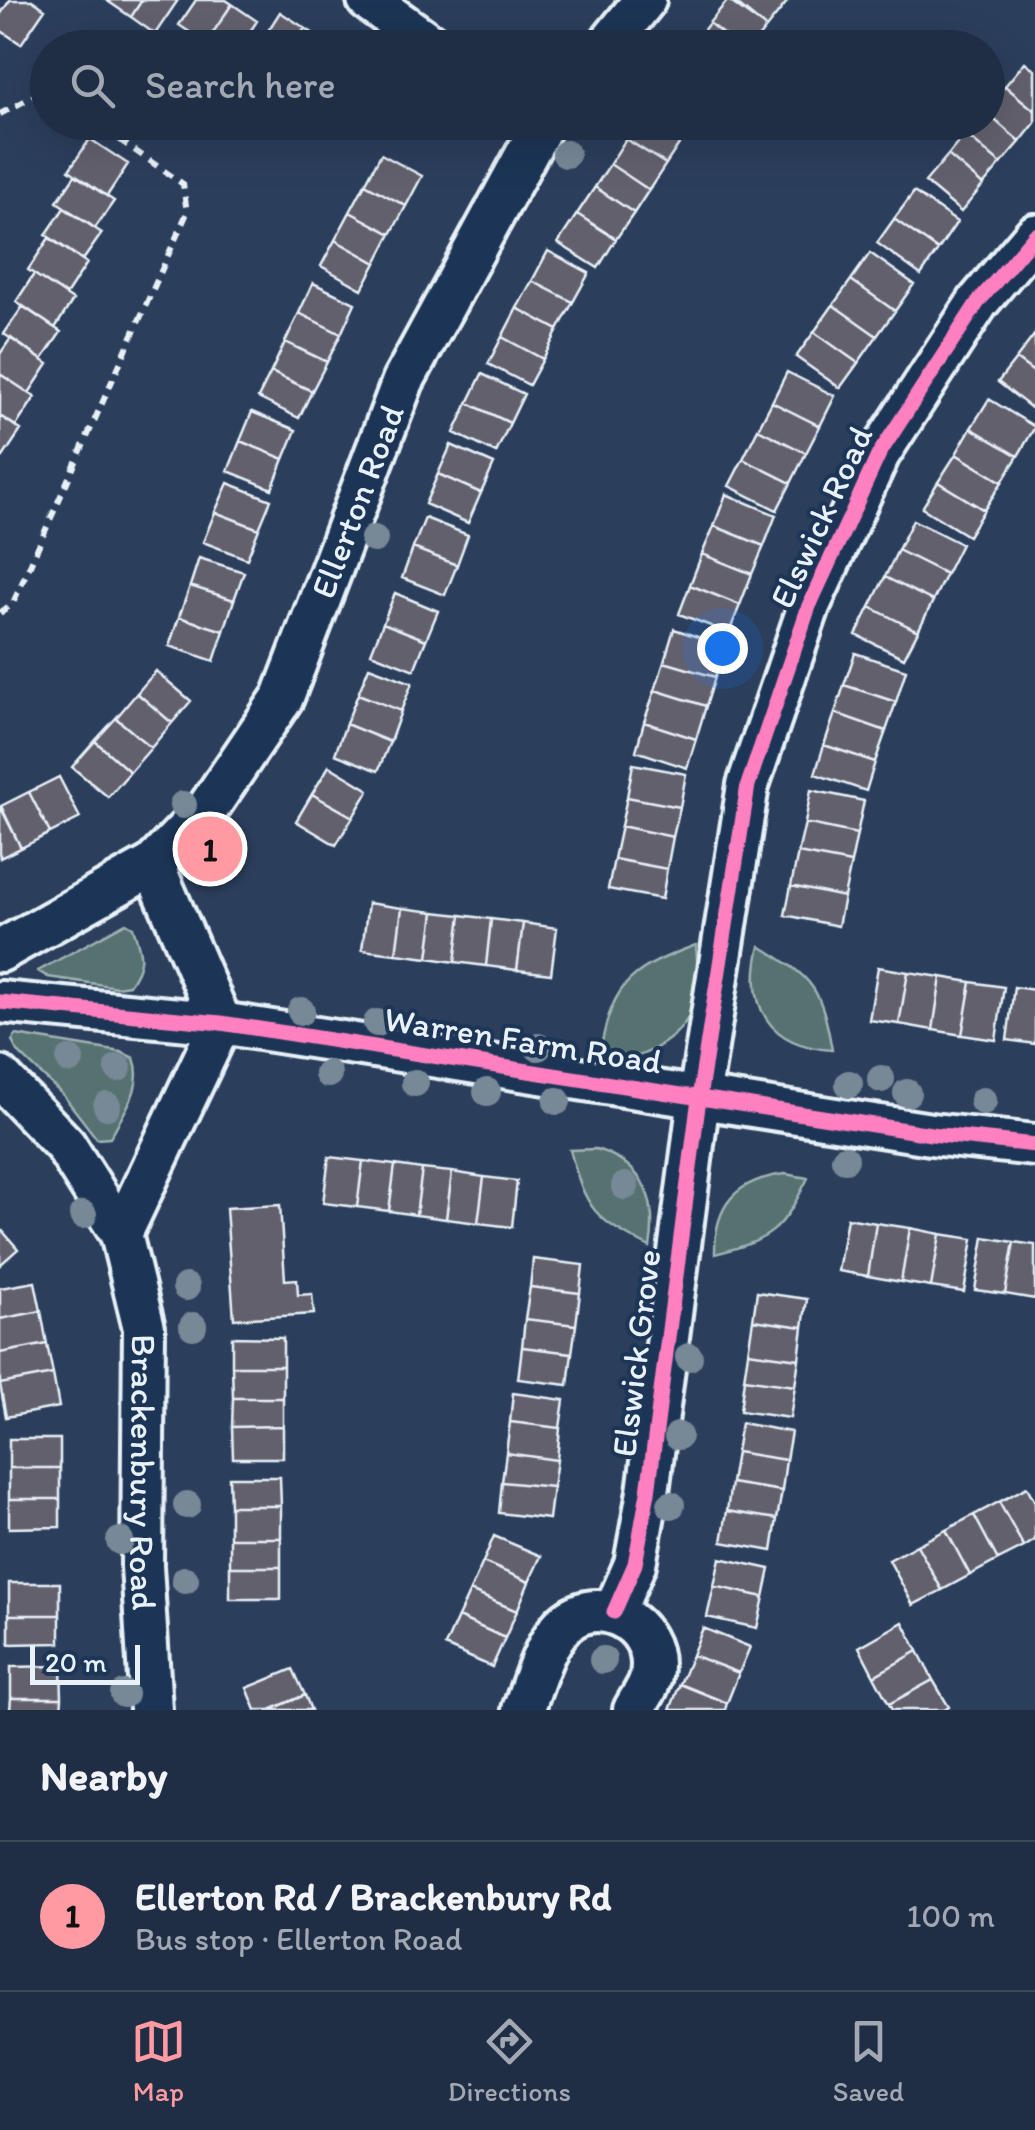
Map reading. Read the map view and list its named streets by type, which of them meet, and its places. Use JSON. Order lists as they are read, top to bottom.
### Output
{
  "streets": {
    "street": [
      "Ellerton Road",
      "Elswick Road",
      "Warren Farm Road",
      "Elswick Grove",
      "Brackenbury Road"
    ]
  },
  "crossings": [
    ["Elswick Road", "Warren Farm Road"],
    ["Elswick Road", "Elswick Grove"],
    ["Warren Farm Road", "Elswick Grove"]
  ],
  "scale_bar": "20 m",
  "page": {
    "search": "Search here",
    "pins": "1",
    "scale": "20 m",
    "heading": "Nearby",
    "list": [
      {
        "mark": "1",
        "name": "Ellerton Rd / Brackenbury Rd",
        "note": "Bus stop · Ellerton Road",
        "value": "100 m"
      }
    ],
    "nav": ["Map", "Directions", "Saved"]
  }
}
